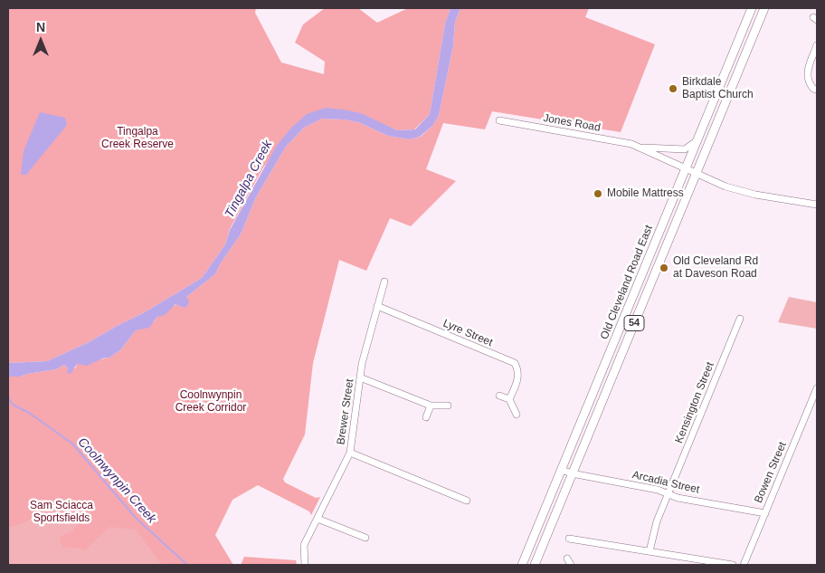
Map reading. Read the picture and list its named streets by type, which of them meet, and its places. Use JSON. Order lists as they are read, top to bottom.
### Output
{
  "streets": {
    "main road": ["Old Cleveland Road East", "54"],
    "street": [
      "Jones Road",
      "Lyre Street",
      "Kensington Street",
      "Brewer Street",
      "Bowen Street",
      "Arcadia Street"
    ]
  },
  "crossings": [
    ["Jones Road", "Old Cleveland Road East"],
    ["Old Cleveland Road East", "Arcadia Street"],
    ["Lyre Street", "Brewer Street"],
    ["Kensington Street", "Arcadia Street"],
    ["Bowen Street", "Arcadia Street"]
  ],
  "water": ["Tingalpa Creek", "Coolnwynpin Creek"],
  "parks": ["Tingalpa Creek Reserve", "Coolnwynpin Creek Corridor", "Sam Sciacca Sportsfields"],
  "places": ["Birkdale Baptist Church", "Mobile Mattress", "Old Cleveland Rd at Daveson Road"],
  "north": "top"
}
